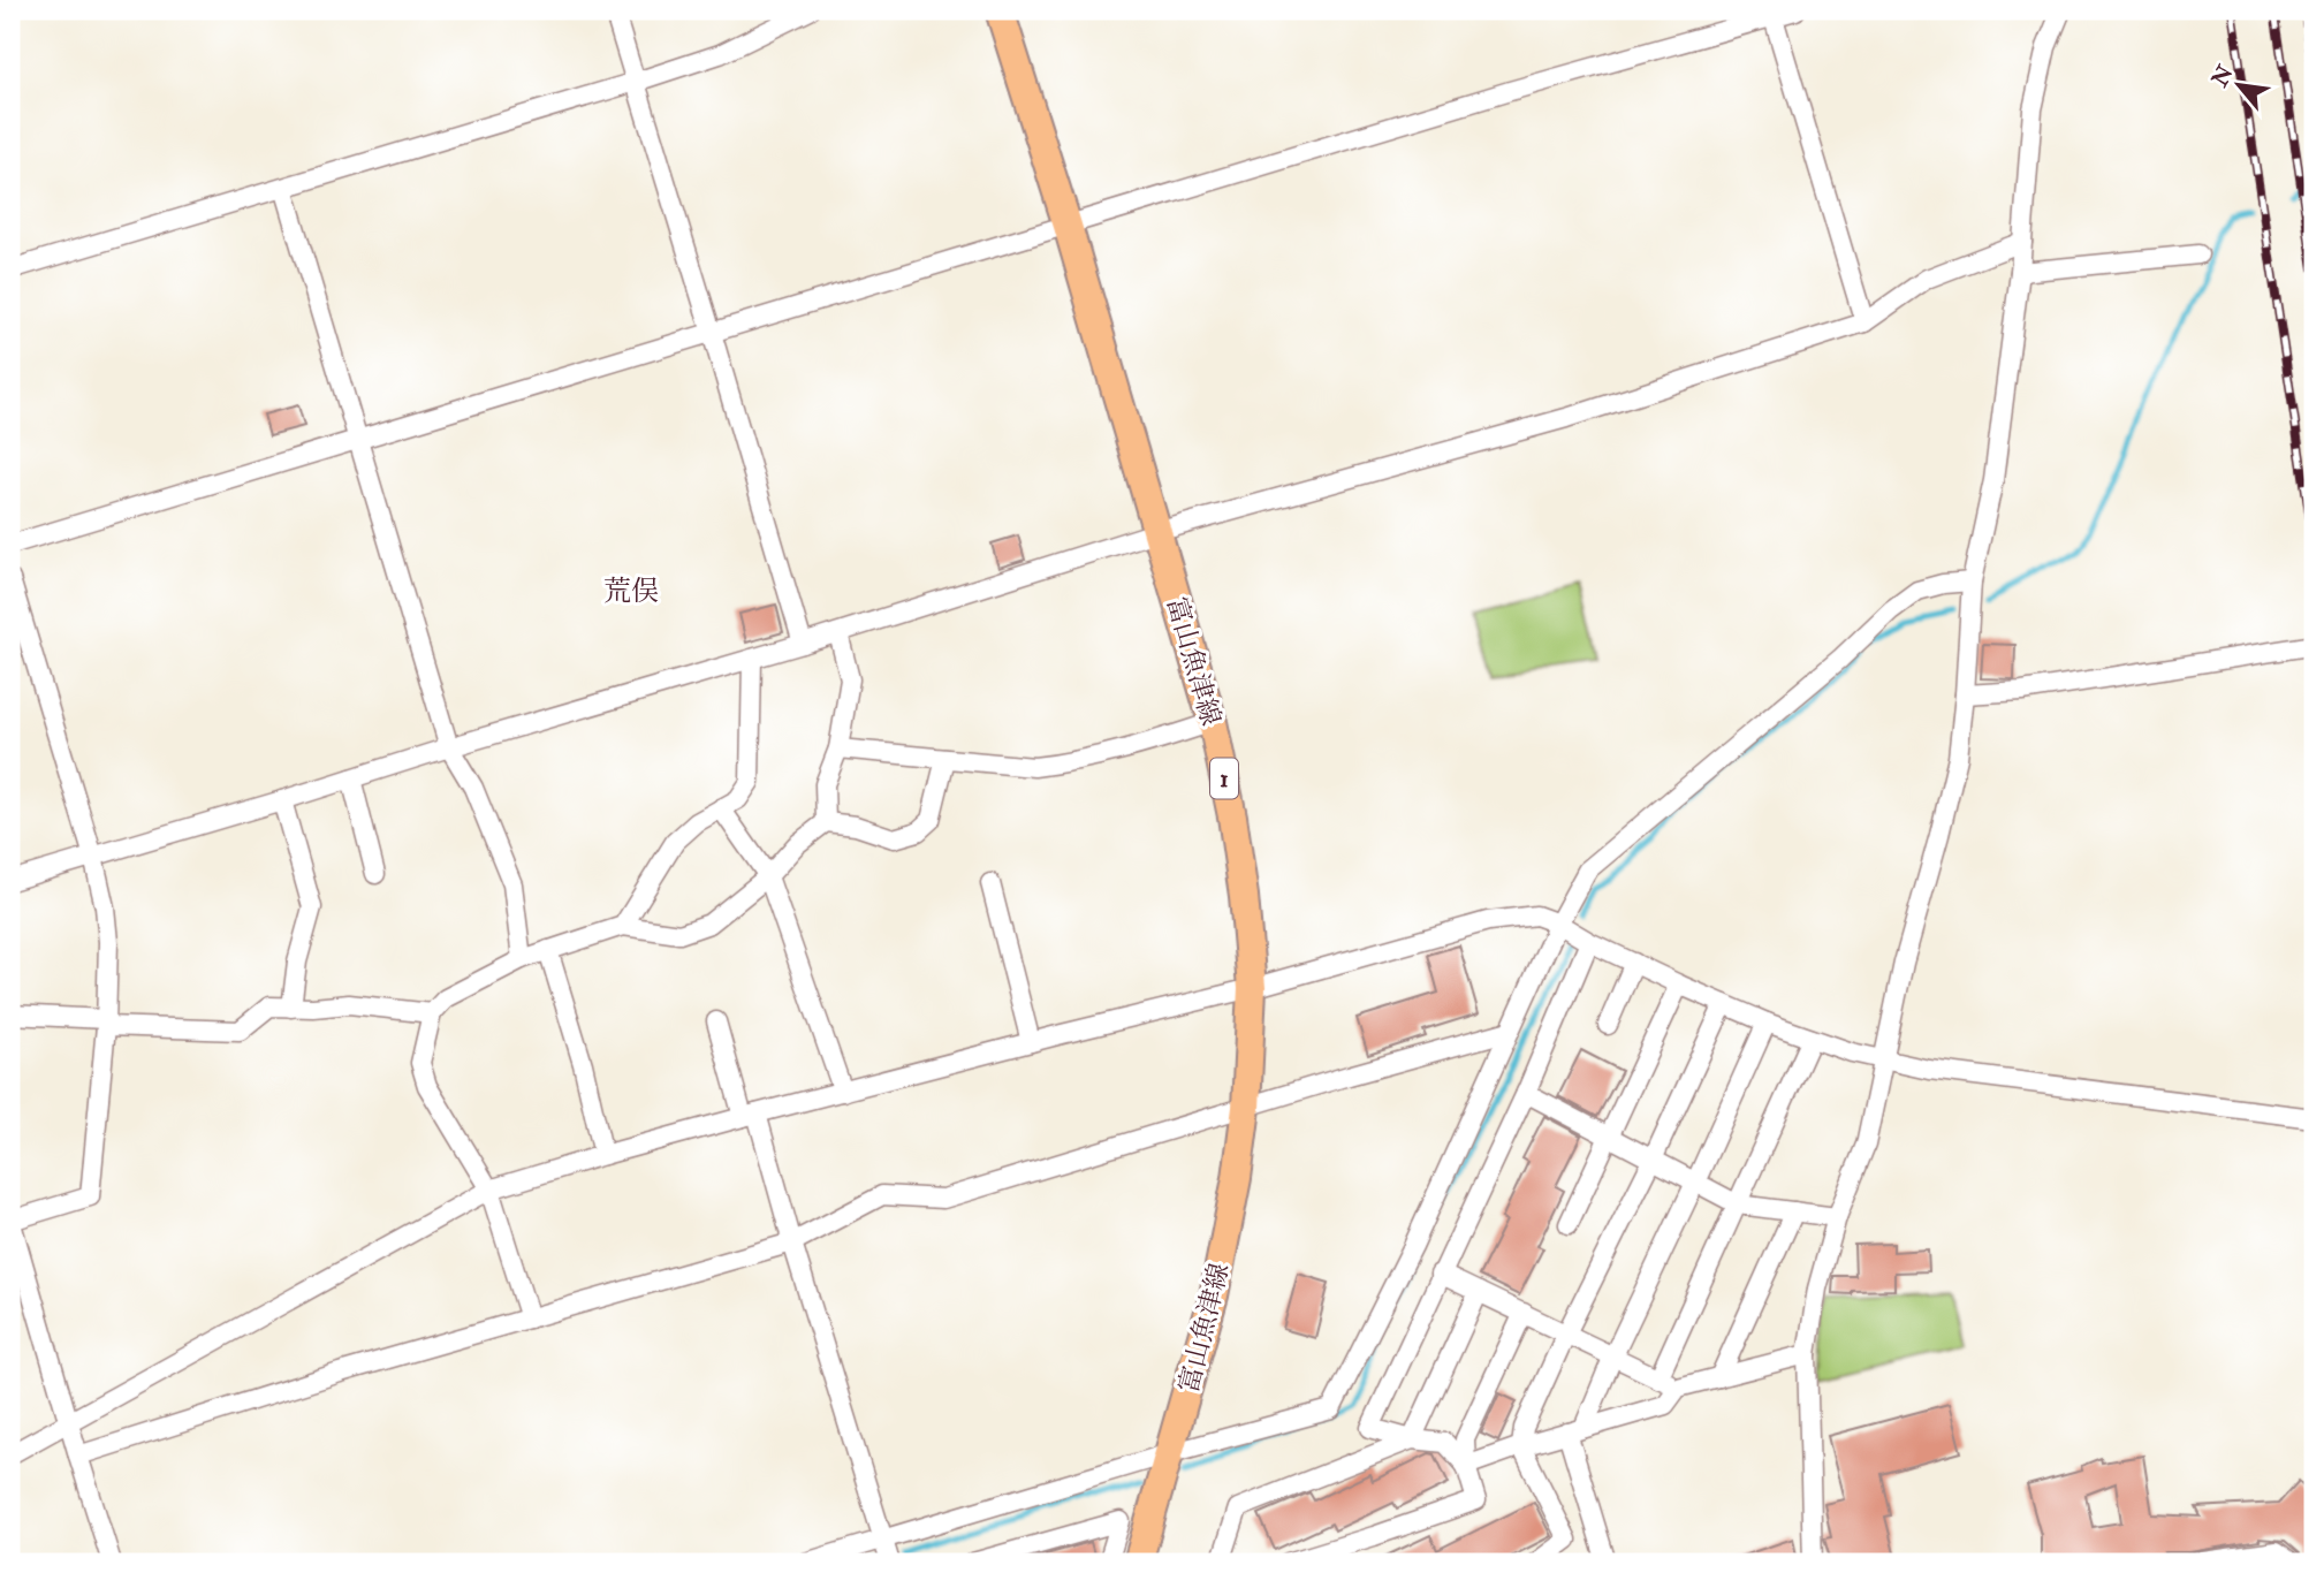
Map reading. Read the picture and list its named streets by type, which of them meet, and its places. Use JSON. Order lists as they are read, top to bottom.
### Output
{
  "streets": {
    "main road": ["富山魚津線", "1"]
  },
  "districts": ["荒俣"],
  "north": "top left"
}
